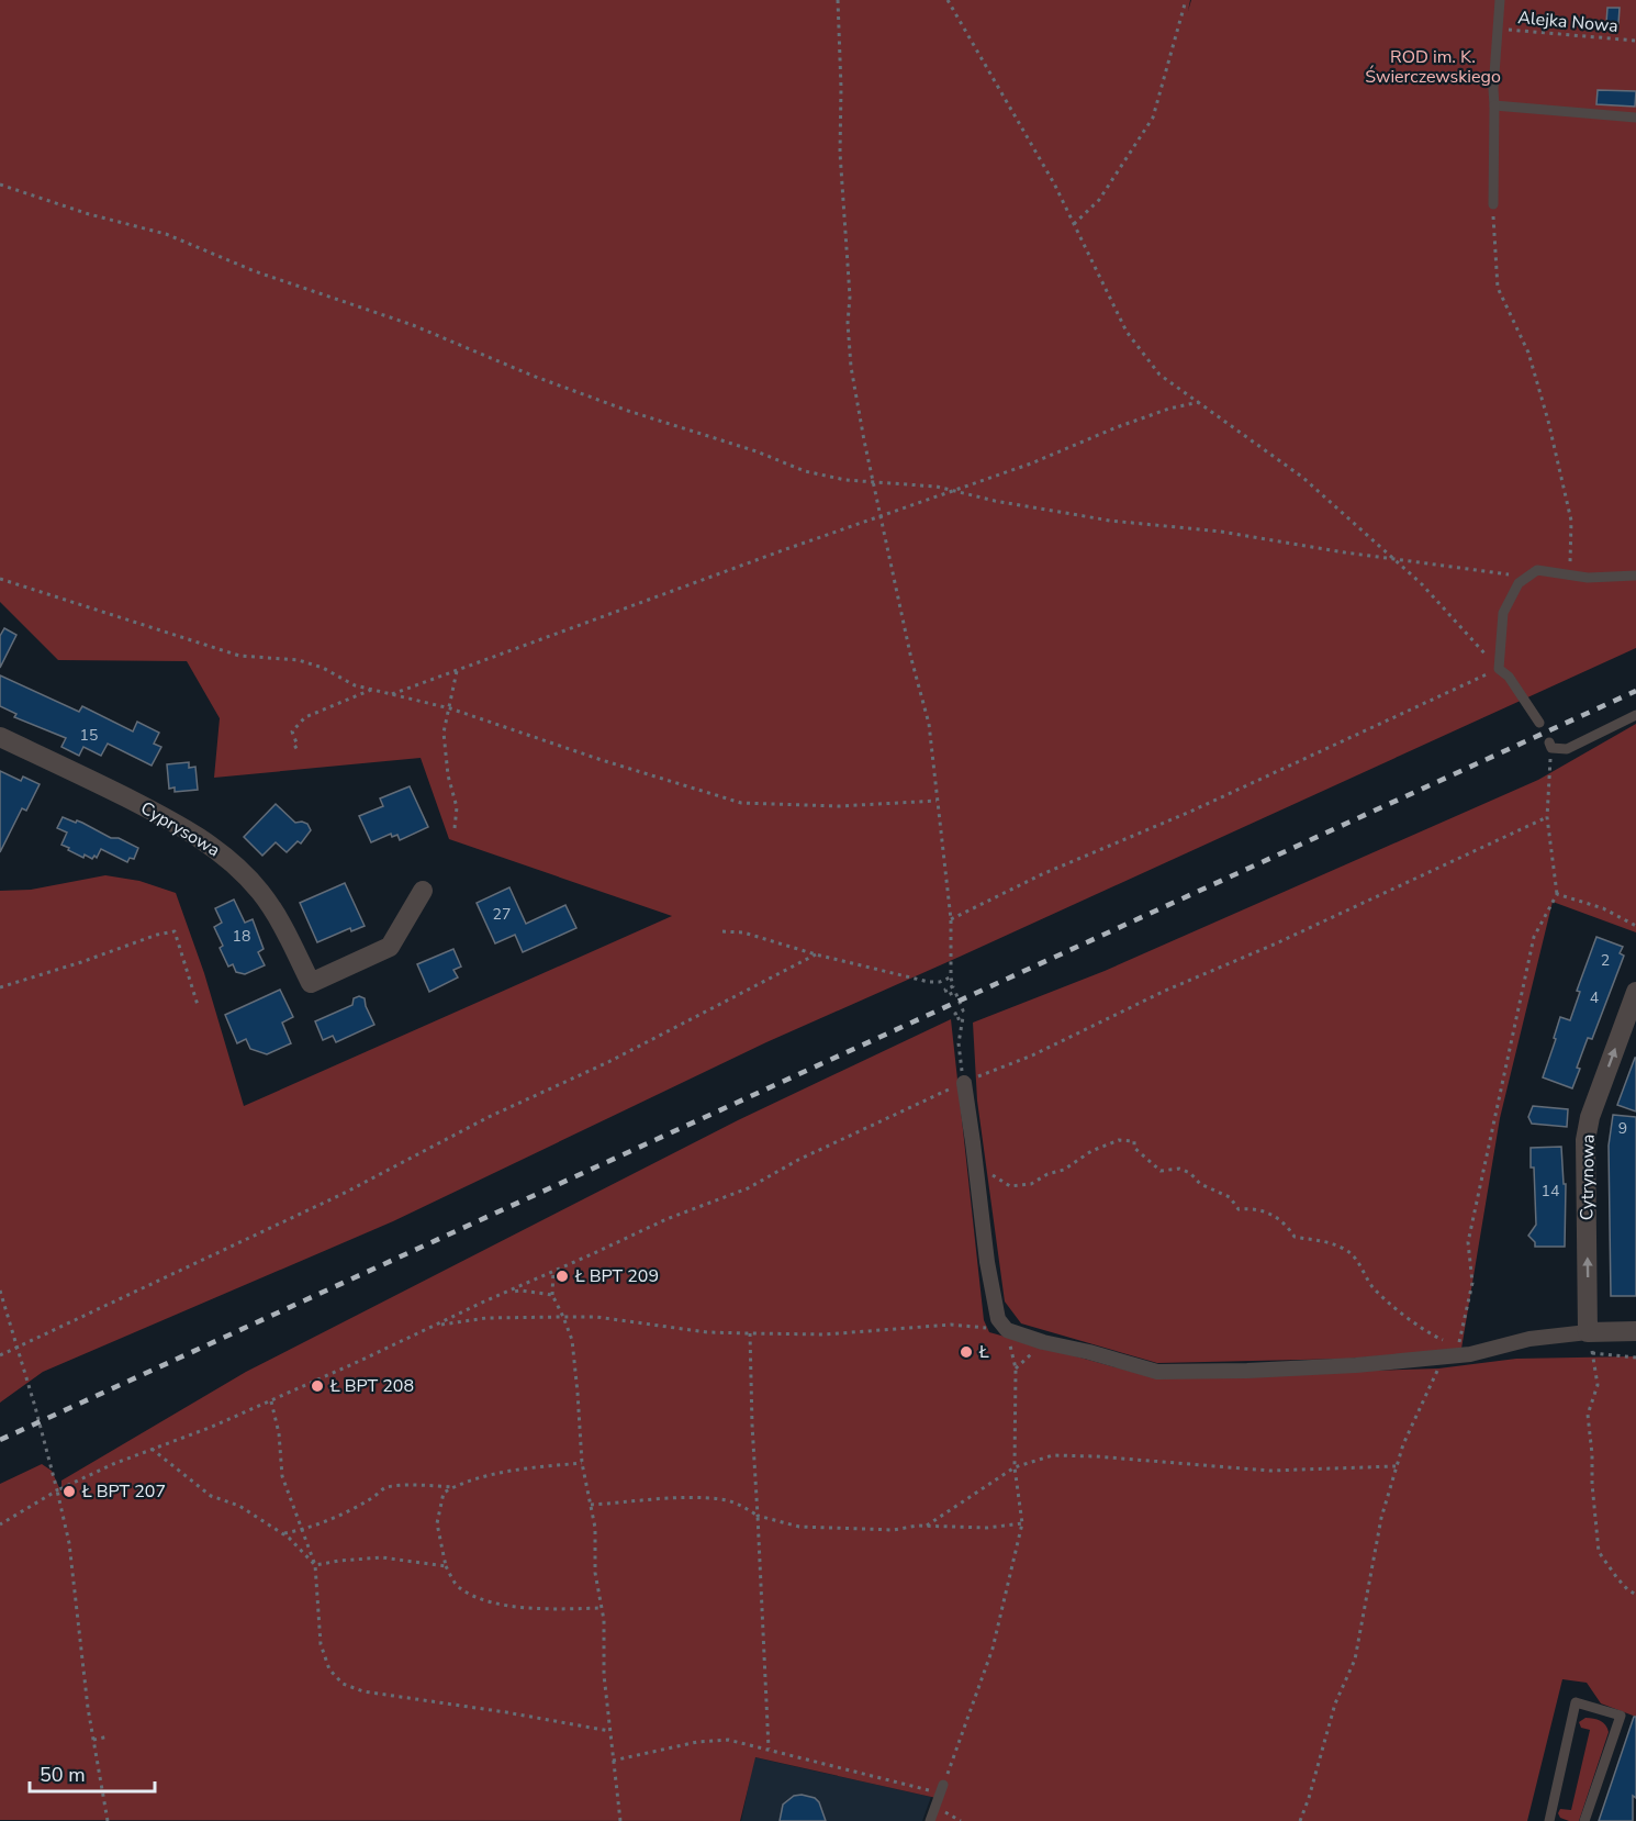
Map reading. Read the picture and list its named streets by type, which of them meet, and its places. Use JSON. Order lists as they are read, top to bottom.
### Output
{
  "streets": {
    "street": ["Cyprysowa", "Cytrynowa"],
    "path": ["Alejka Nowa"]
  },
  "one_way": ["Cytrynowa"],
  "parks": ["ROD im. K. Świerczewskiego"],
  "places": [
    "Ł BPT 209",
    "Ł",
    "Ł BPT 208",
    "Ł BPT 207"
  ],
  "house_numbers": [
    "15",
    "27",
    "18",
    "2",
    "4",
    "9",
    "14"
  ],
  "scale_bar": "50 m"
}
